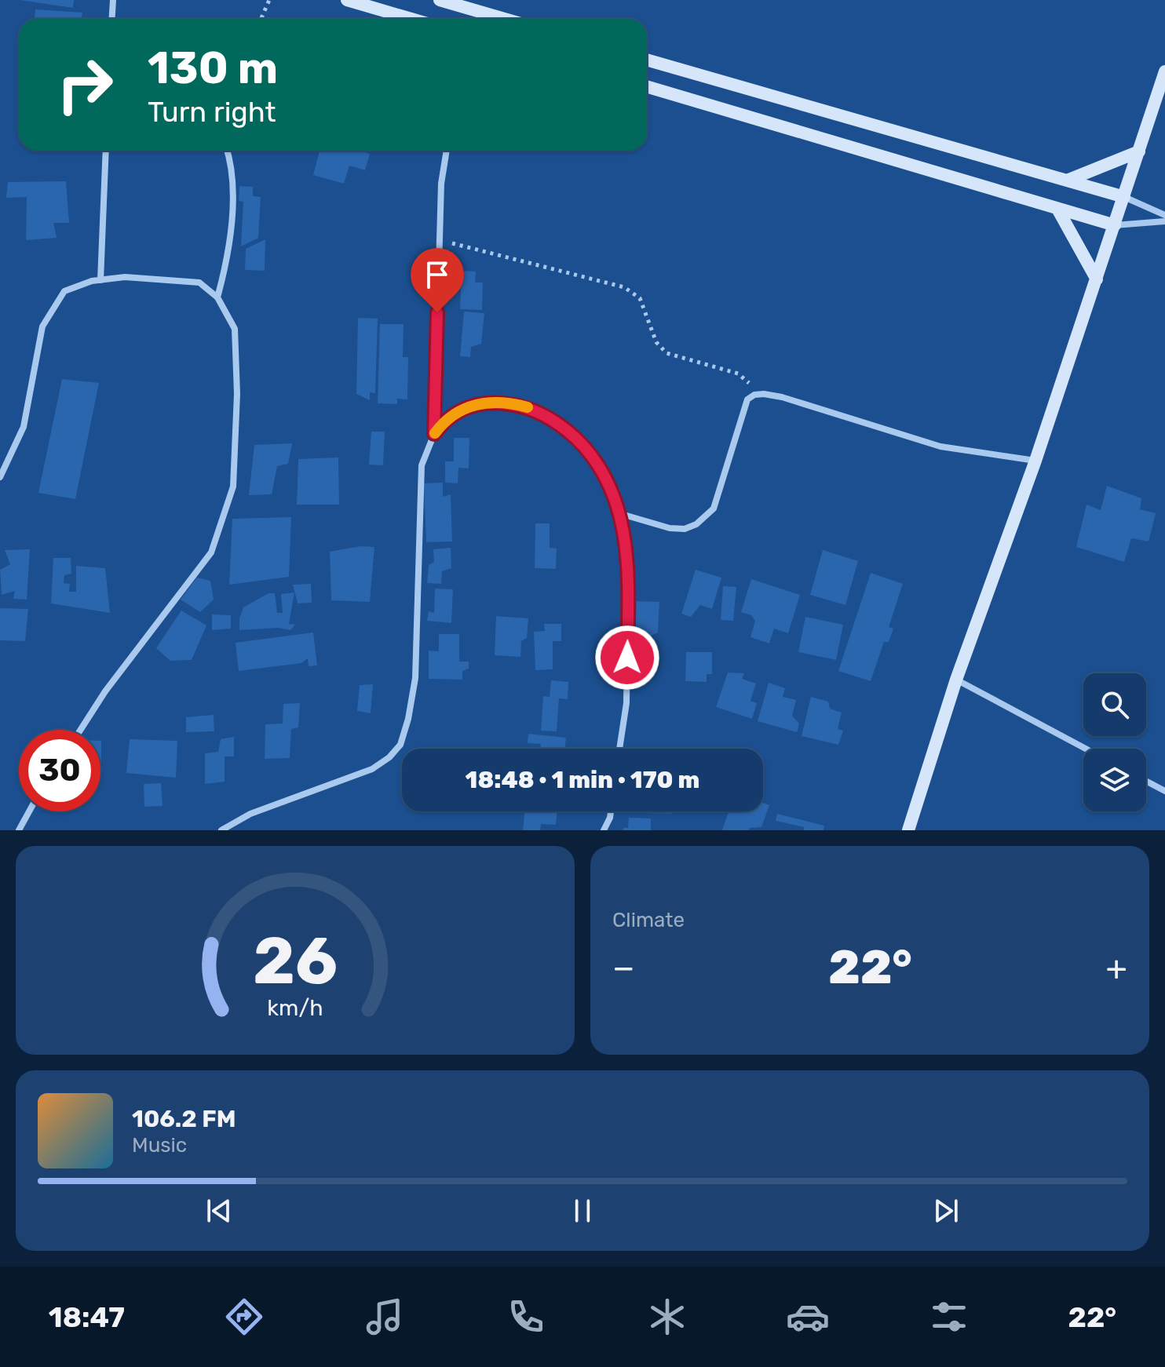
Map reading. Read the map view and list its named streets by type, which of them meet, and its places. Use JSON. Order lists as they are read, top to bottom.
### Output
{
  "page": {
    "turn": ["130 m", "Turn right"],
    "limit": "30",
    "trip": "18:48 · 1 min · 170 m",
    "tile": "Climate",
    "heat": ["−", "22°", "+"],
    "song": ["106.2 FM", "Music"],
    "tabs": ["18:47", "22°"],
    "gauge": ["26", "km/h"]
  }
}
